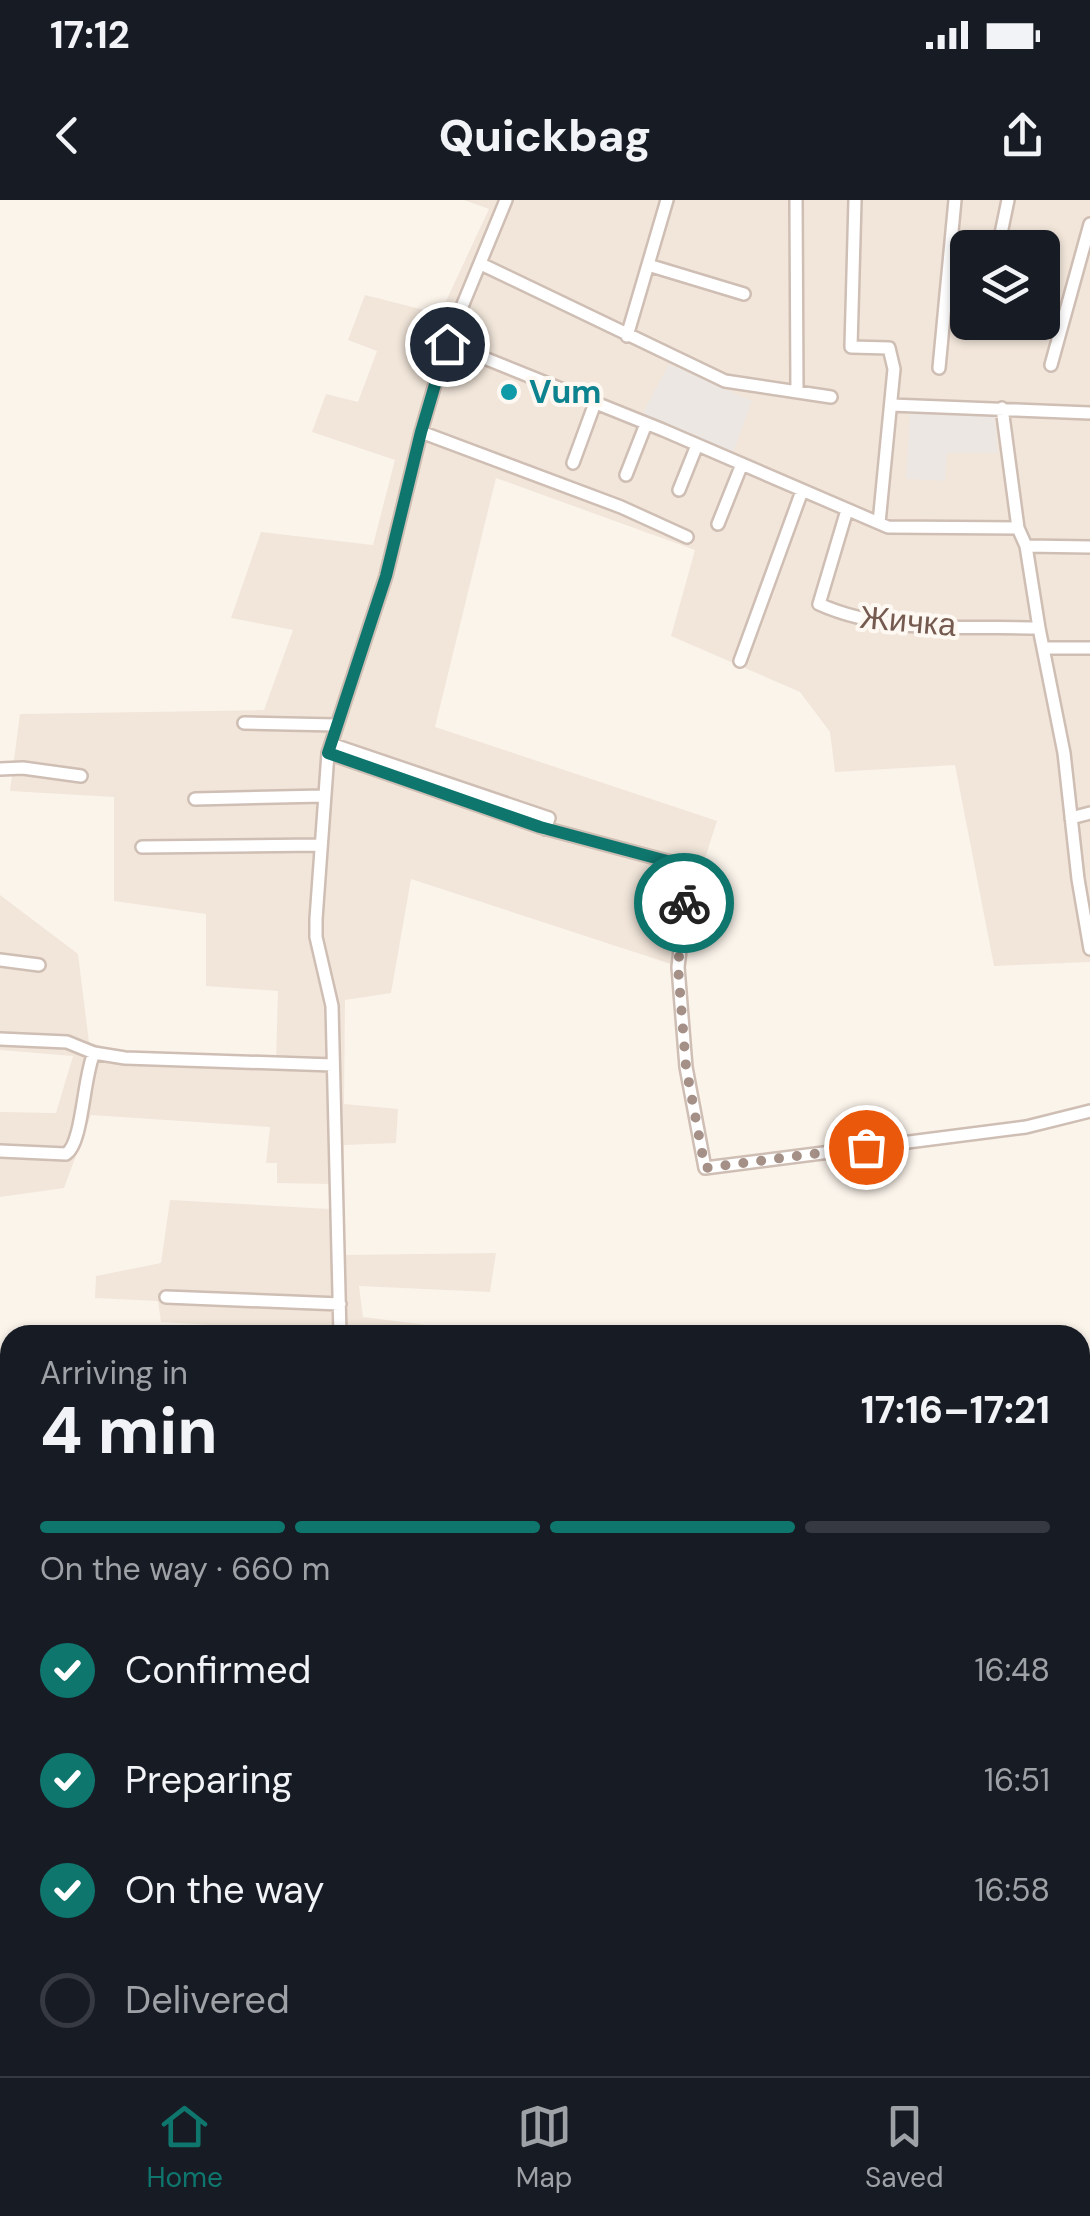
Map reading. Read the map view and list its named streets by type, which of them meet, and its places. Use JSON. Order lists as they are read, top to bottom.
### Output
{
  "streets": {
    "street": ["Жичка"]
  },
  "places": ["Vum"],
  "page": {
    "status": "17:12",
    "header": "Quickbag",
    "heading": ["4 min", "Arriving in", "17:16–17:21"],
    "bar": "On the way · 660 m",
    "list": [
      ["Confirmed", "16:48"],
      ["Preparing", "16:51"],
      ["On the way", "16:58"],
      "Delivered"
    ],
    "tabs": ["Home", "Map", "Saved"]
  }
}
